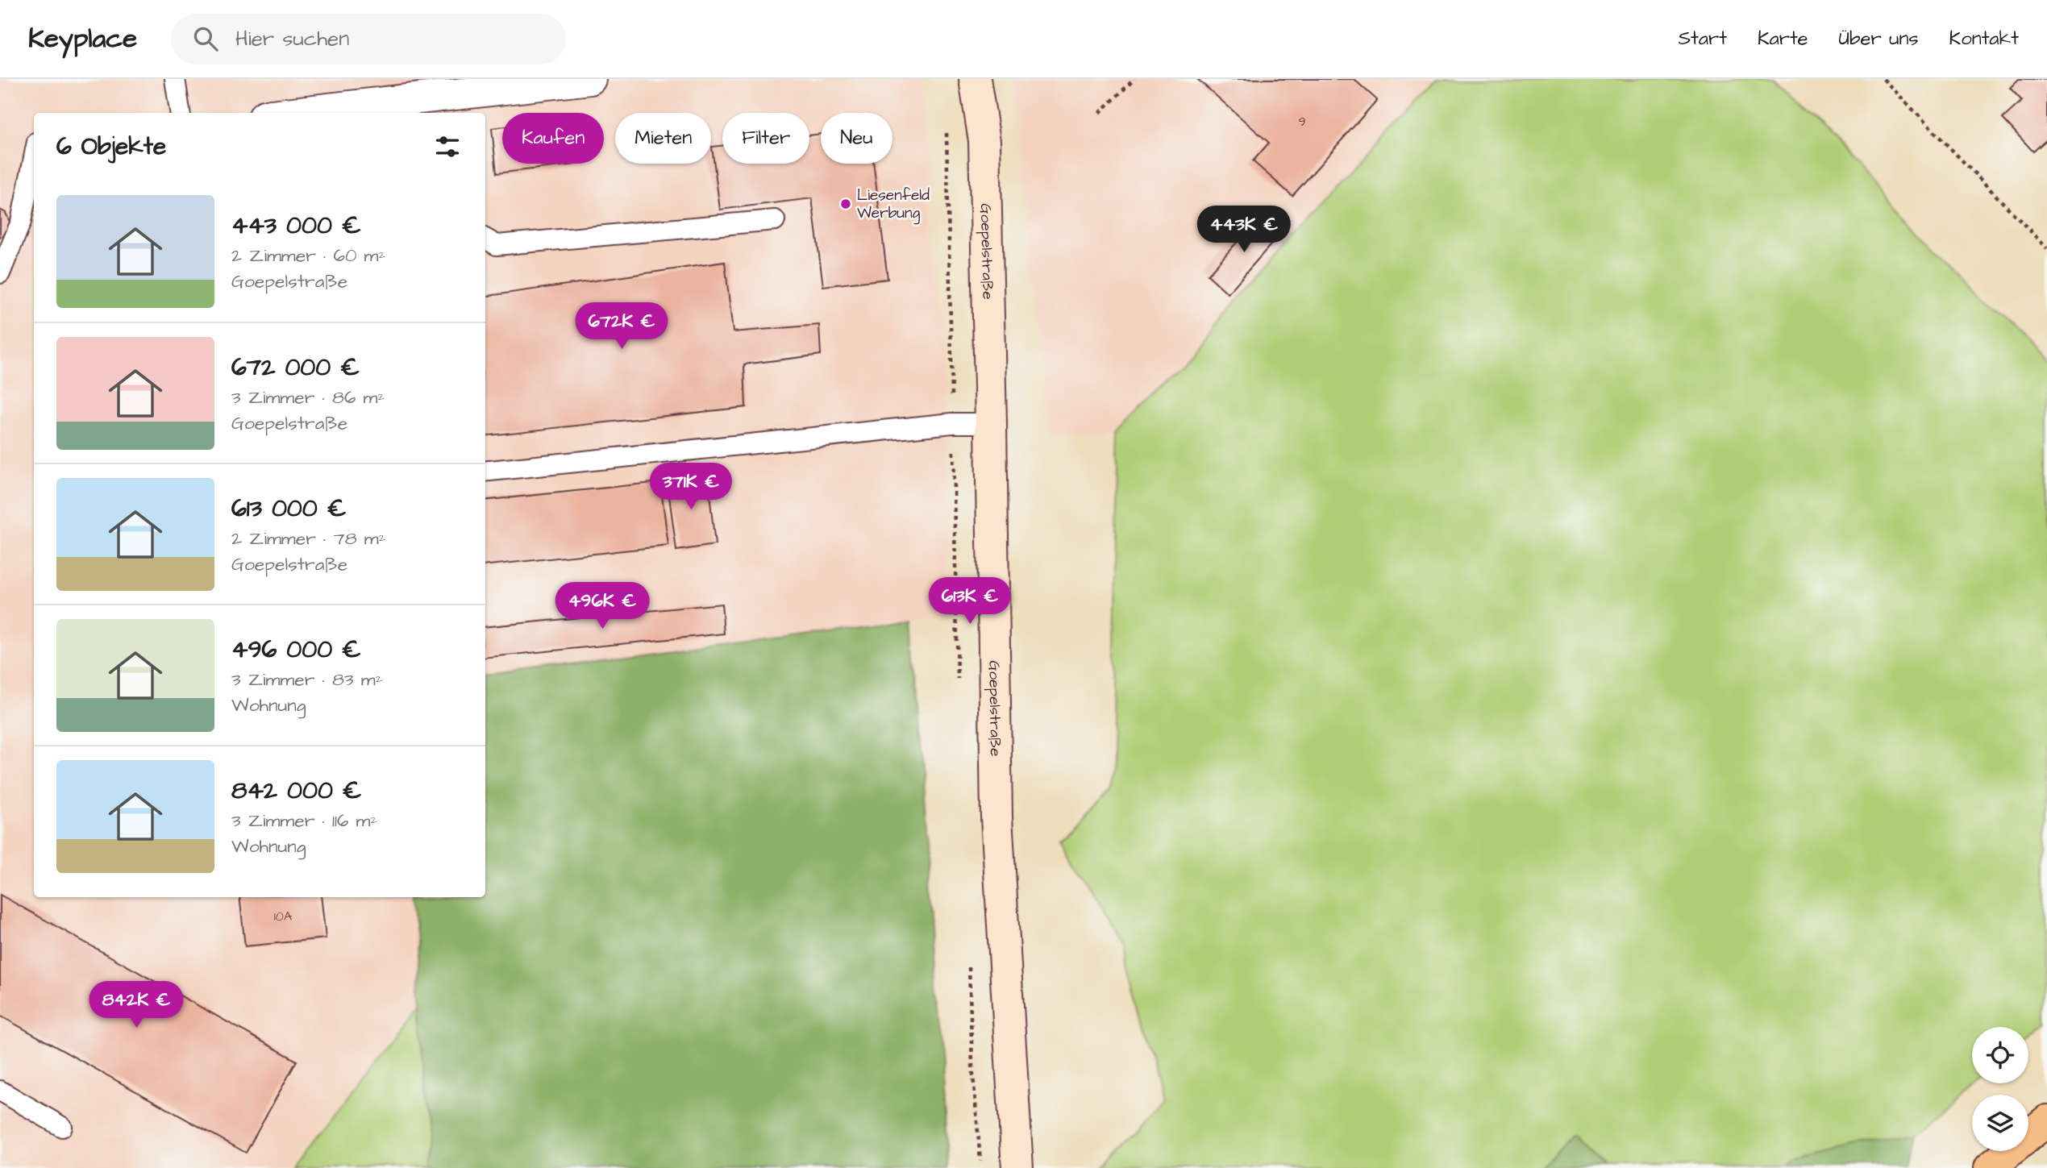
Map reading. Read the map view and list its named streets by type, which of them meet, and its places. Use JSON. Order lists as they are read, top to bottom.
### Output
{
  "streets": {
    "street": ["Goepelstraße"]
  },
  "places": ["Liesenfeld Werbung"],
  "house_numbers": ["9", "10A"],
  "page": {
    "header": "Keyplace",
    "search": "Hier suchen",
    "nav": [
      "Start",
      "Karte",
      "Über uns",
      "Kontakt"
    ],
    "chip": [
      "Kaufen",
      "Mieten",
      "Filter",
      "Neu"
    ],
    "heading": "6 Objekte",
    "list": [
      {
        "name": "443 000 €",
        "note": "2 Zimmer · 60 m² · Goepelstraße"
      },
      {
        "name": "672 000 €",
        "note": "3 Zimmer · 86 m² · Goepelstraße"
      },
      {
        "name": "613 000 €",
        "note": "2 Zimmer · 78 m² · Goepelstraße"
      },
      {
        "name": "496 000 €",
        "note": "3 Zimmer · 83 m² · Wohnung"
      },
      {
        "name": "842 000 €",
        "note": "3 Zimmer · 116 m² · Wohnung"
      }
    ],
    "price": [
      "443K €",
      "672K €",
      "371K €",
      "613K €",
      "496K €",
      "842K €"
    ]
  }
}
